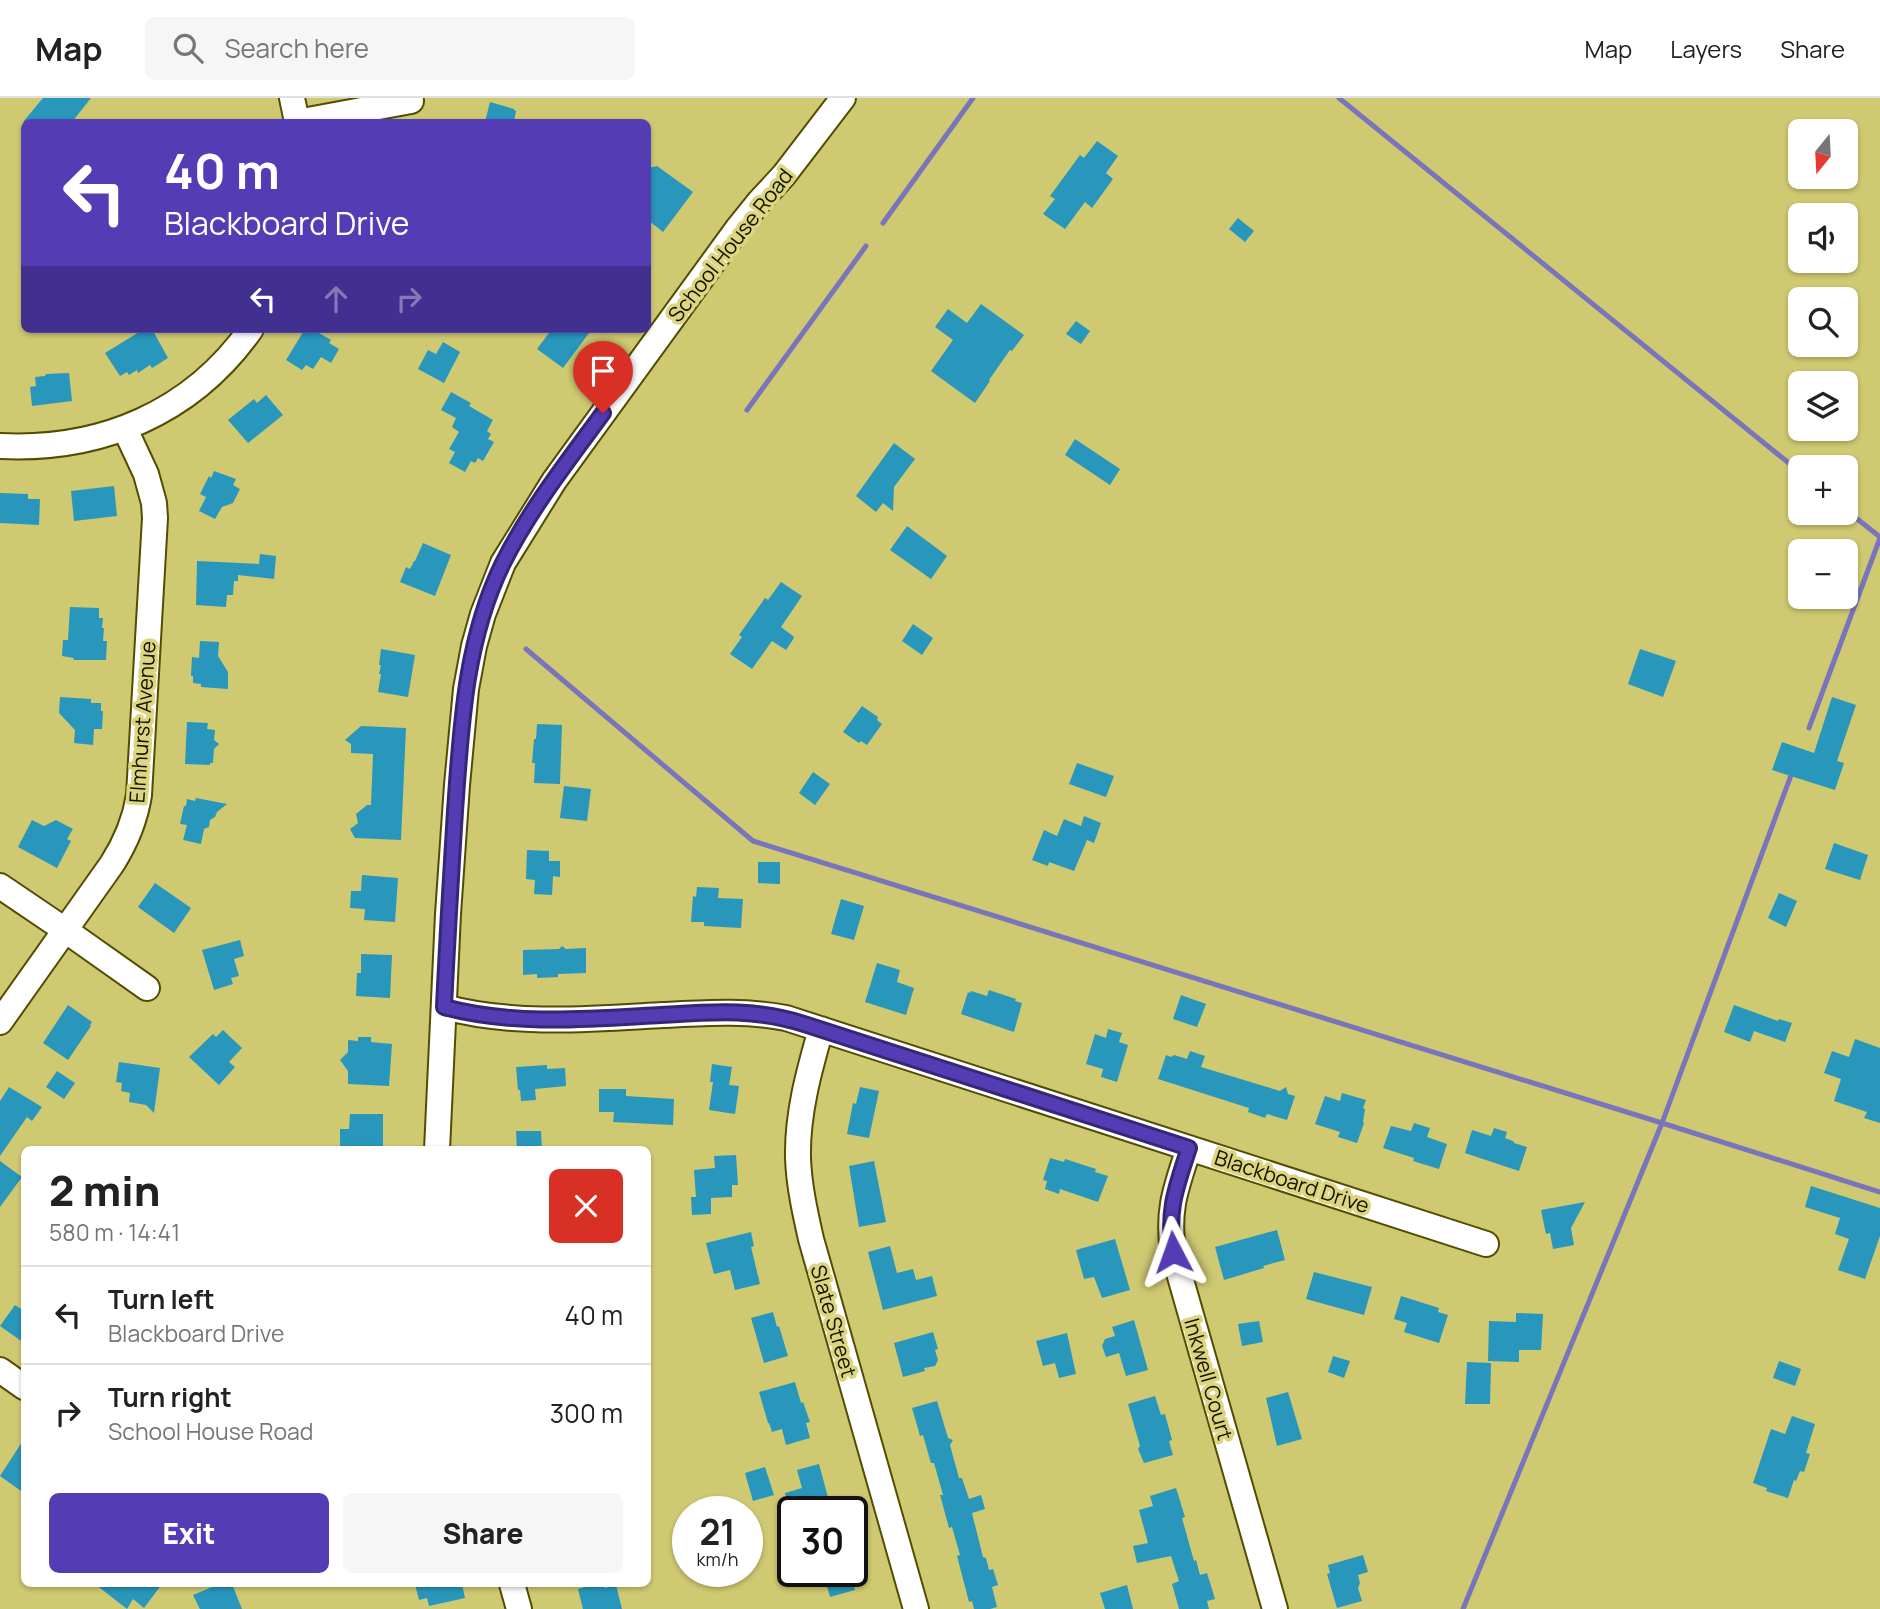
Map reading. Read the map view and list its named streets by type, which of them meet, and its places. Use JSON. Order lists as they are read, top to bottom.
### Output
{
  "streets": {
    "street": [
      "School House Road",
      "Elmhurst Avenue",
      "Blackboard Drive",
      "Slate Street",
      "Inkwell Court"
    ]
  },
  "crossings": [
    ["School House Road", "Blackboard Drive"],
    ["Blackboard Drive", "Slate Street"],
    ["Blackboard Drive", "Inkwell Court"]
  ],
  "north": "bottom",
  "page": {
    "header": "Map",
    "search": "Search here",
    "nav": ["Map", "Layers", "Share"],
    "map_buttons": ["+", "−"],
    "turn": ["40 m", "Blackboard Drive"],
    "heading": ["2 min", "580 m · 14:41"],
    "list": [
      {
        "name": "Turn left",
        "note": "Blackboard Drive",
        "value": "40 m"
      },
      {
        "name": "Turn right",
        "note": "School House Road",
        "value": "300 m"
      }
    ],
    "buttons": ["Exit", "Share"],
    "speed": "21 km/h",
    "limit": "30"
  }
}
